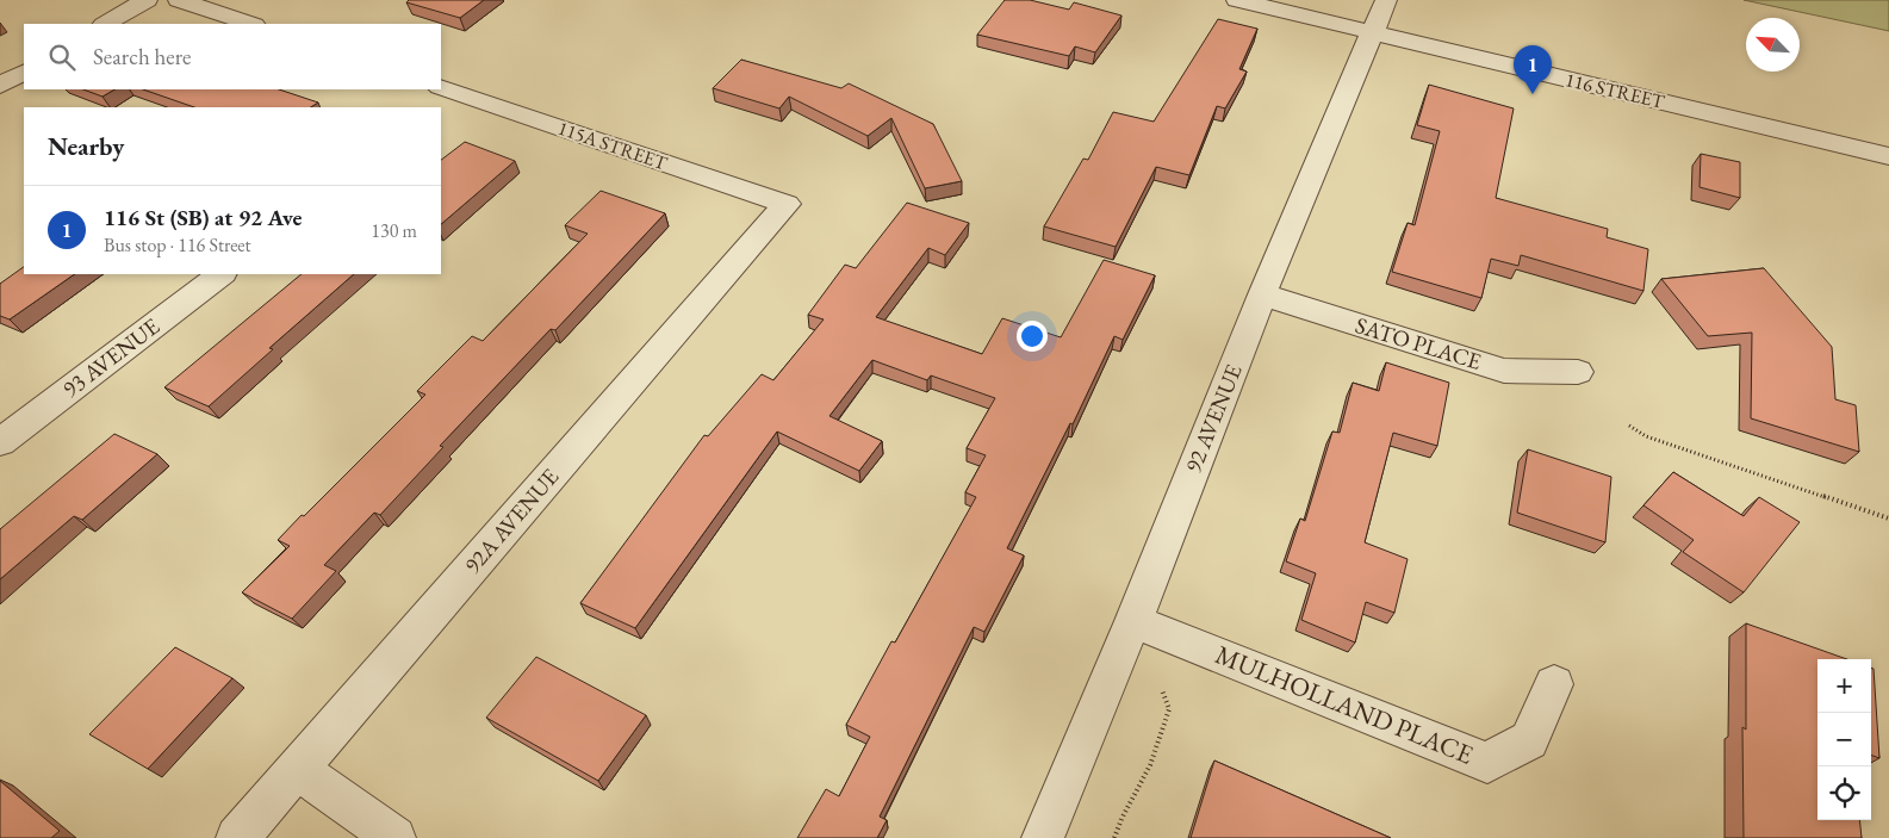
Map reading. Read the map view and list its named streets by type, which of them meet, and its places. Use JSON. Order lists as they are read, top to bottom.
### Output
{
  "streets": {
    "street": [
      "116 STREET",
      "115A STREET",
      "SATO PLACE",
      "93 AVENUE",
      "92 AVENUE",
      "92A AVENUE",
      "MULHOLLAND PLACE"
    ]
  },
  "crossings": [
    ["116 STREET", "92 AVENUE"],
    ["115A STREET", "92A AVENUE"],
    ["SATO PLACE", "92 AVENUE"],
    ["92 AVENUE", "MULHOLLAND PLACE"]
  ],
  "north": "top left",
  "page": {
    "search": "Search here",
    "pins": "1",
    "heading": "Nearby",
    "list": [
      {
        "mark": "1",
        "name": "116 St (SB) at 92 Ave",
        "note": "Bus stop · 116 Street",
        "value": "130 m"
      }
    ],
    "map_buttons": ["+", "−"]
  }
}
